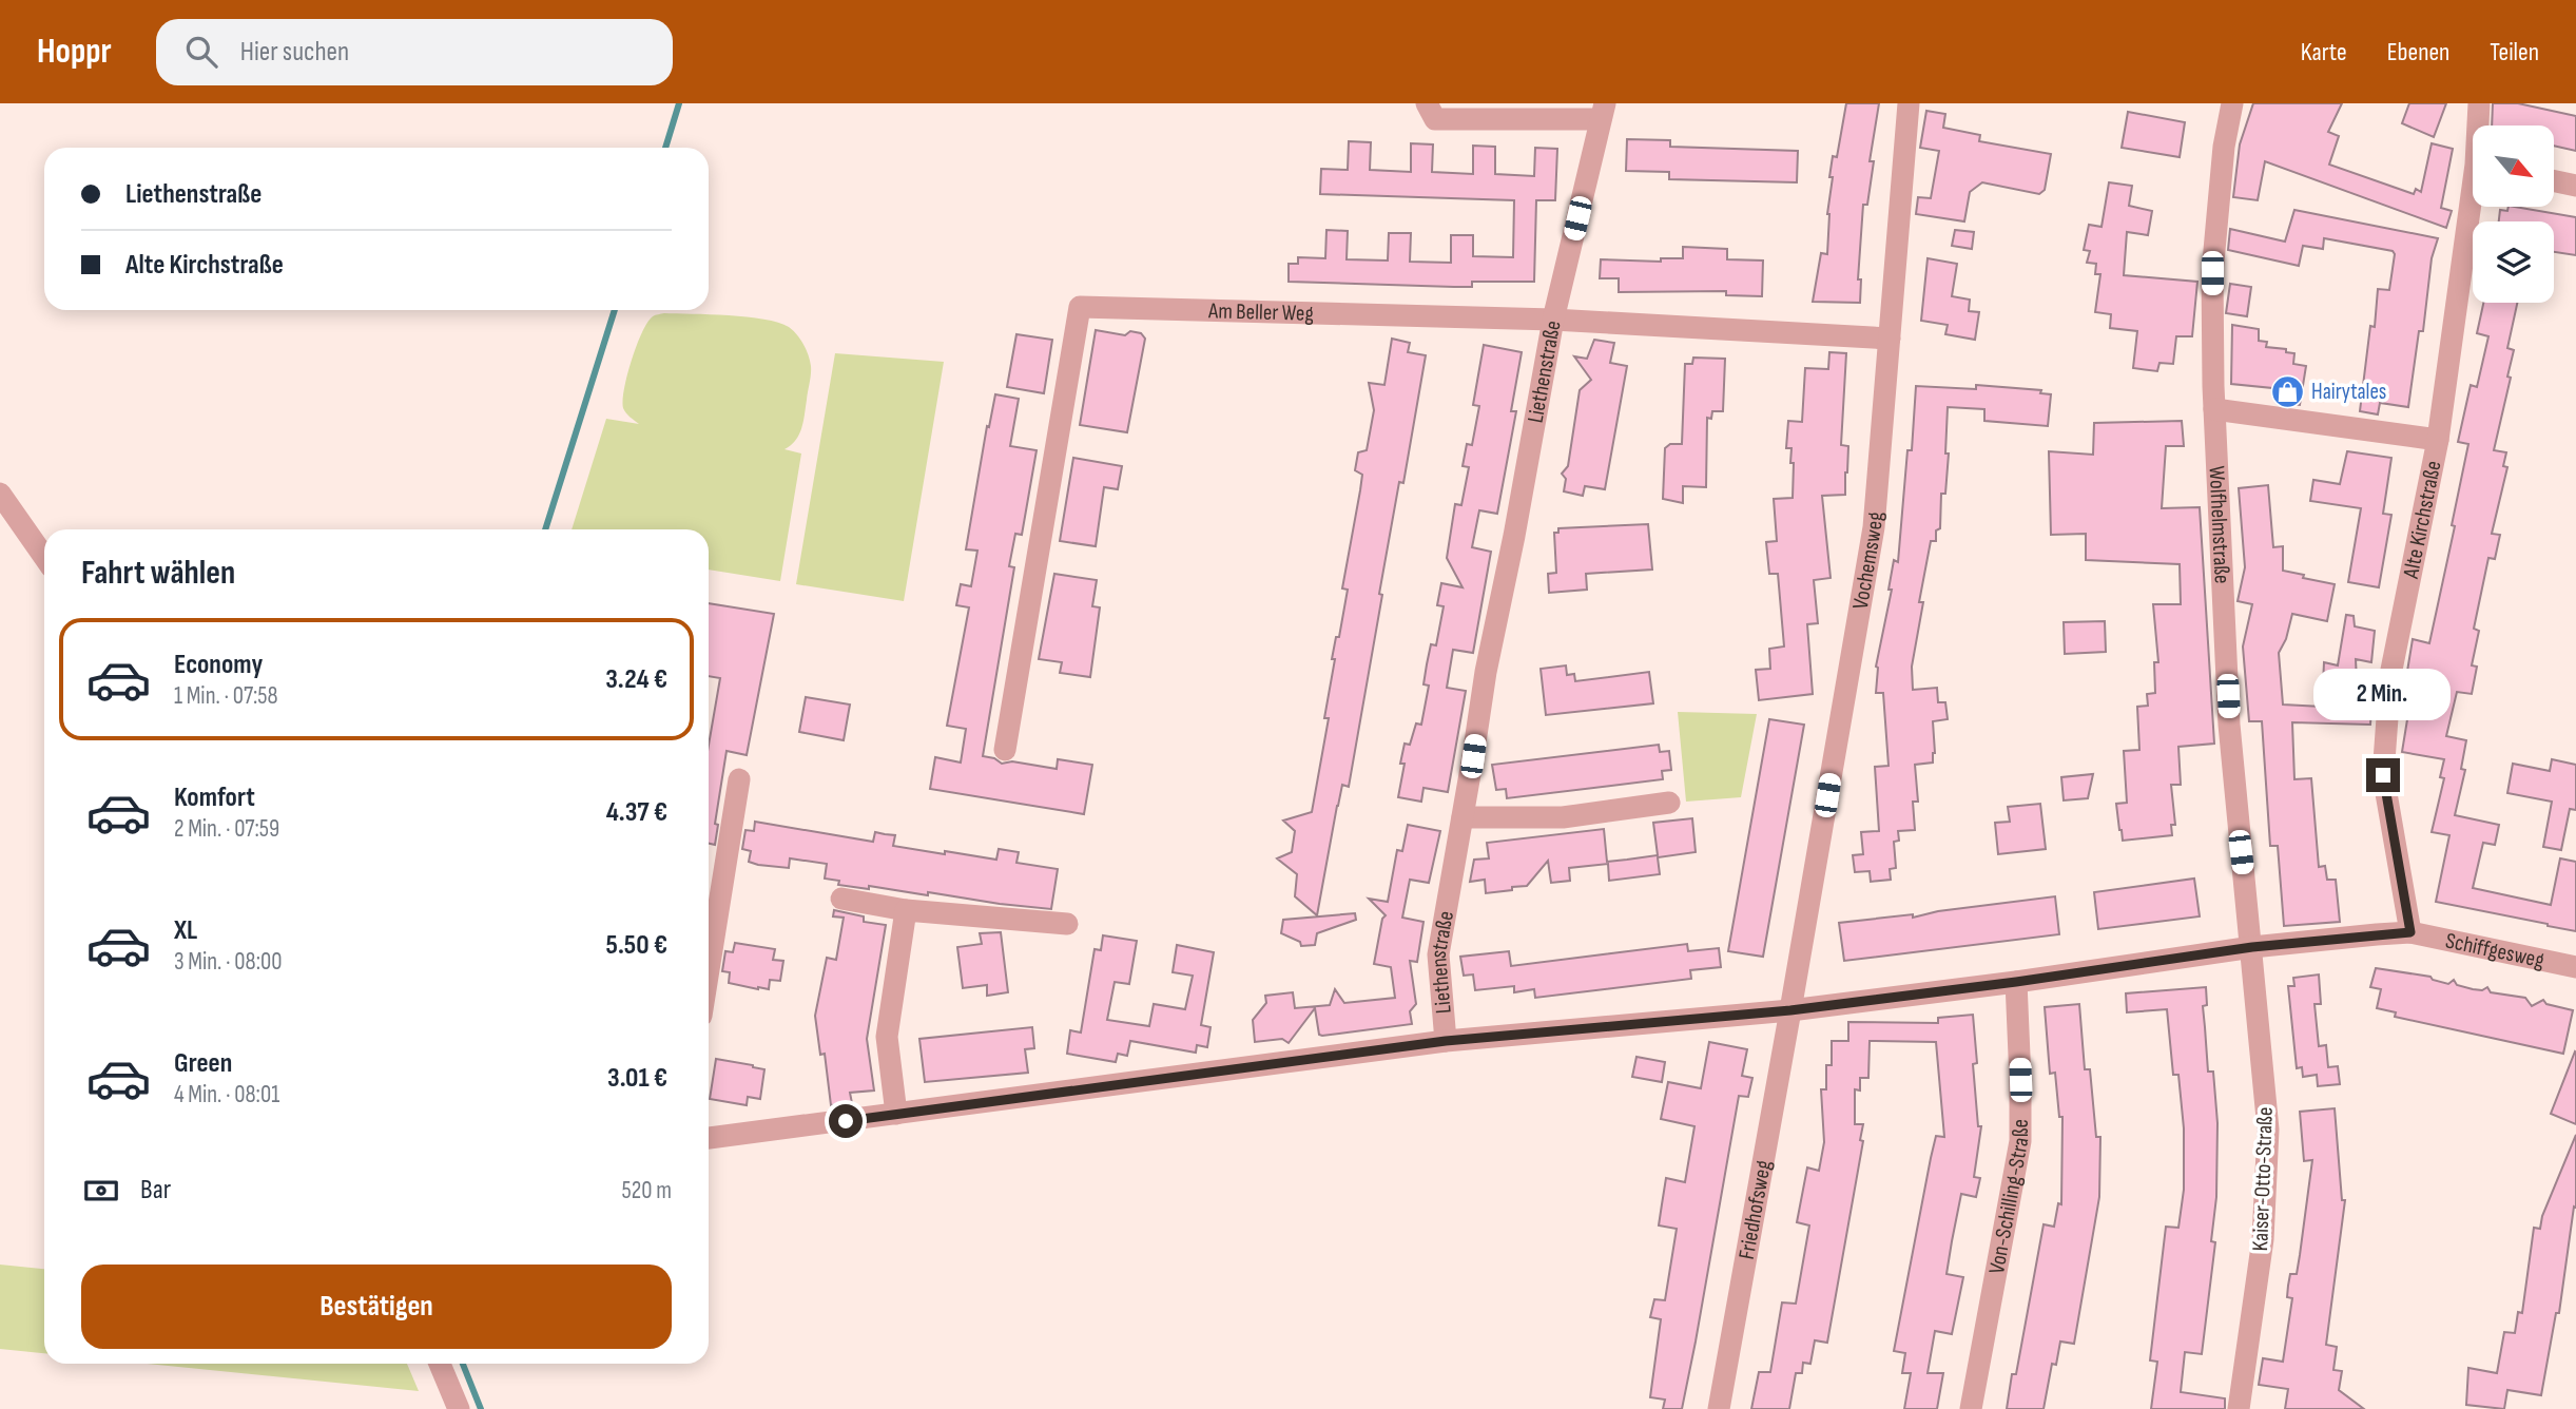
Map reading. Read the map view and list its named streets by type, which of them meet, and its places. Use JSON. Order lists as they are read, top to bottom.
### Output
{
  "streets": {
    "street": [
      "Am Beller Weg",
      "Liethenstraße",
      "Alte Kirchstraße",
      "Wolfhelmstraße",
      "Vochemsweg",
      "Schiffgesweg",
      "Kaiser-Otto-Straße",
      "Von-Schilling-Straße",
      "Friedhofsweg"
    ]
  },
  "crossings": [
    ["Am Beller Weg", "Liethenstraße"],
    ["Am Beller Weg", "Vochemsweg"],
    ["Liethenstraße", "Schiffgesweg"],
    ["Alte Kirchstraße", "Schiffgesweg"],
    ["Wolfhelmstraße", "Schiffgesweg"],
    ["Wolfhelmstraße", "Kaiser-Otto-Straße"],
    ["Vochemsweg", "Schiffgesweg"],
    ["Vochemsweg", "Friedhofsweg"],
    ["Schiffgesweg", "Kaiser-Otto-Straße"],
    ["Schiffgesweg", "Von-Schilling-Straße"],
    ["Schiffgesweg", "Friedhofsweg"]
  ],
  "places": {
    "shop": ["Hairytales"]
  },
  "north": "bottom right",
  "page": {
    "header": "Hoppr",
    "search": "Hier suchen",
    "nav": ["Karte", "Ebenen", "Teilen"],
    "banner": ["Liethenstraße", "Alte Kirchstraße"],
    "heading": "Fahrt wählen",
    "list": [
      {
        "name": "Economy",
        "note": "1 Min. · 07:58",
        "value": "3.24 €"
      },
      {
        "name": "Komfort",
        "note": "2 Min. · 07:59",
        "value": "4.37 €"
      },
      {
        "name": "XL",
        "note": "3 Min. · 08:00",
        "value": "5.50 €"
      },
      {
        "name": "Green",
        "note": "4 Min. · 08:01",
        "value": "3.01 €"
      }
    ],
    "bubble": "2 Min.",
    "pay": ["Bar", "520 m"],
    "buttons": "Bestätigen"
  }
}
